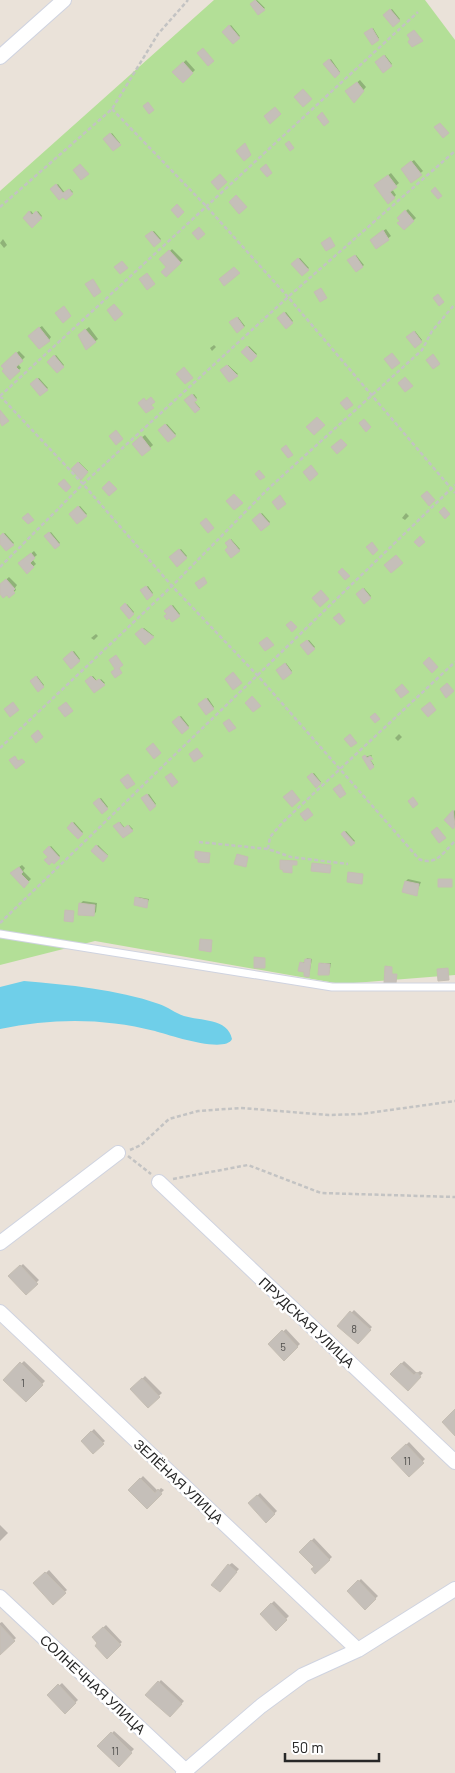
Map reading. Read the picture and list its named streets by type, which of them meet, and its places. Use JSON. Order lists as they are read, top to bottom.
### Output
{
  "streets": {
    "street": ["ПРУДСКАЯ УЛИЦА", "ЗЕЛЁНАЯ УЛИЦА", "СОЛНЕЧНАЯ УЛИЦА"]
  },
  "house_numbers": [
    "8",
    "5",
    "1",
    "11",
    "11"
  ],
  "scale_bar": "50 m"
}
